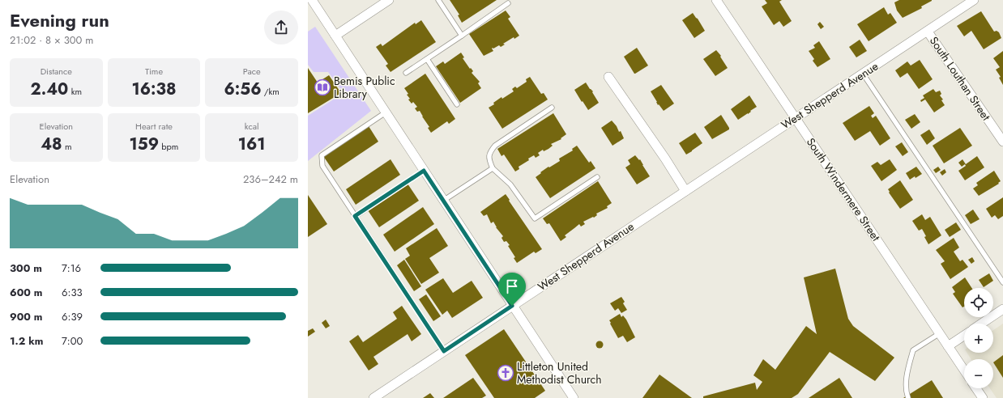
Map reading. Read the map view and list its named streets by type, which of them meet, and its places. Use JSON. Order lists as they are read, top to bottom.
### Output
{
  "streets": {
    "street": ["South Louthan Street", "West Shepperd Avenue", "South Windermere Street"]
  },
  "crossings": [
    ["South Louthan Street", "West Shepperd Avenue"],
    ["West Shepperd Avenue", "South Windermere Street"]
  ],
  "places": {
    "library": ["Bemis Public Library"],
    "church": ["Littleton United Methodist Church"]
  },
  "page": {
    "heading": ["Evening run", "21:02 · 8 × 300 m"],
    "stats": [
      ["Distance", "2.40 km"],
      ["Time", "16:38"],
      ["Pace", "6:56 /km"],
      ["Elevation", "48 m"],
      ["Heart rate", "159 bpm"],
      ["kcal", "161"]
    ],
    "chart": ["Elevation", "236–242 m"],
    "list": [
      {
        "name": "300 m",
        "note": "7:16"
      },
      {
        "name": "600 m",
        "note": "6:33"
      },
      {
        "name": "900 m",
        "note": "6:39"
      },
      {
        "name": "1.2 km",
        "note": "7:00"
      }
    ],
    "map_buttons": ["+", "−"]
  }
}
